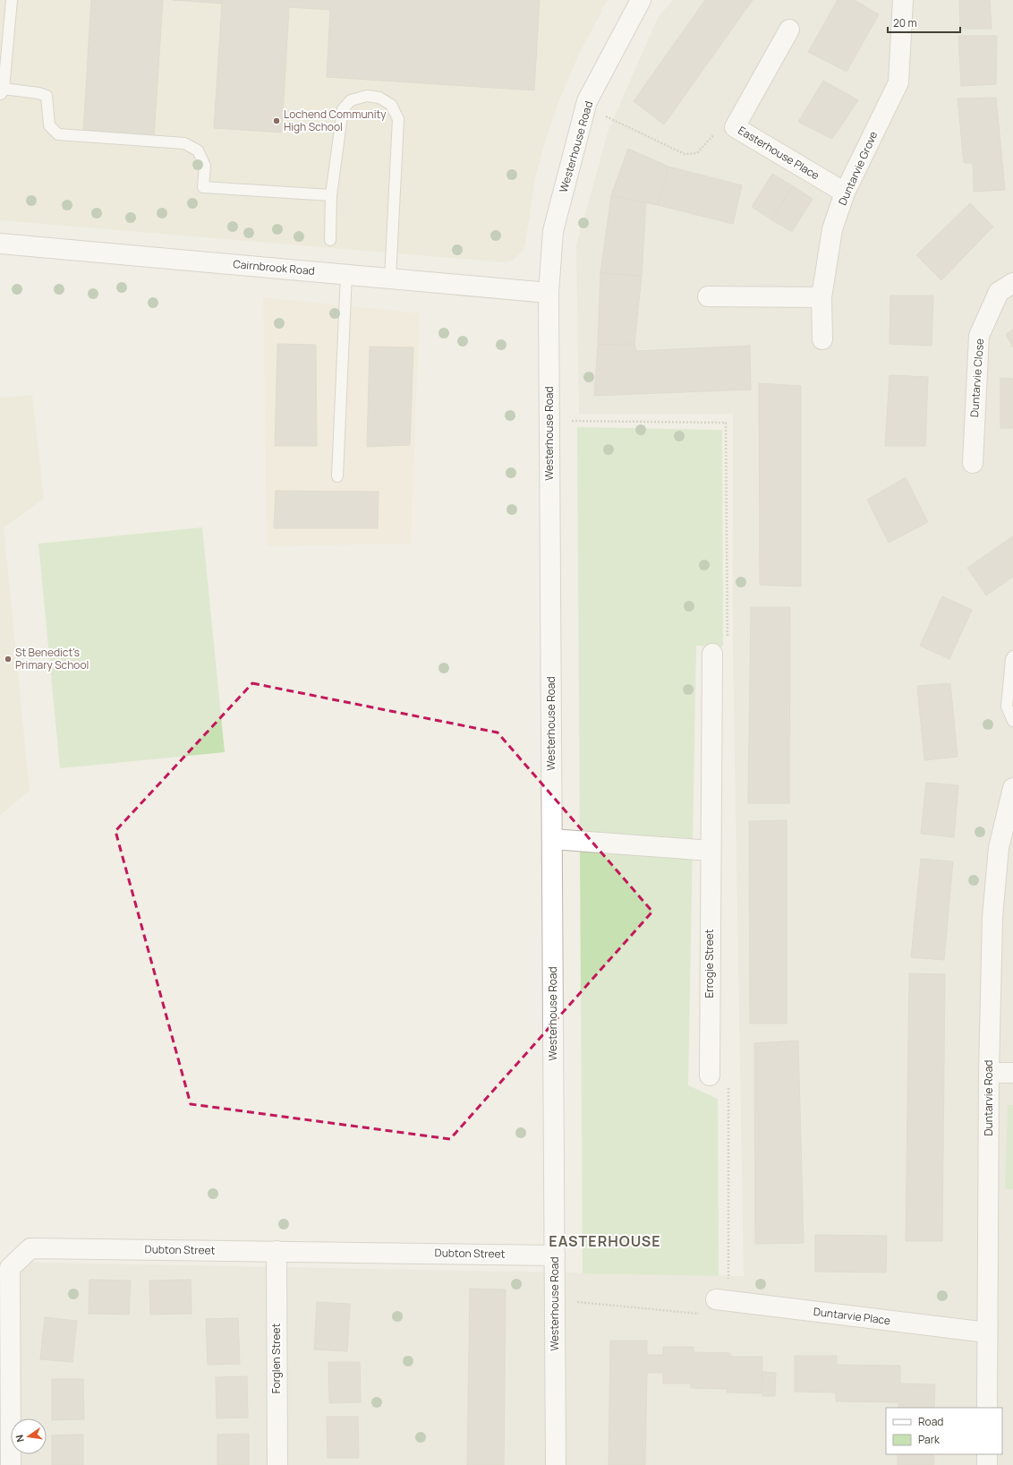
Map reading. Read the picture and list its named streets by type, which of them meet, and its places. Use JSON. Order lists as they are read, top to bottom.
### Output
{
  "streets": {
    "street": [
      "Westerhouse Road",
      "Easterhouse Place",
      "Duntarvie Grove",
      "Cairnbrook Road",
      "Duntarvie Close",
      "Errogie Street",
      "Duntarvie Road",
      "Dubton Street",
      "Duntarvie Place",
      "Forglen Street"
    ]
  },
  "crossings": [
    ["Westerhouse Road", "Cairnbrook Road"],
    ["Westerhouse Road", "Dubton Street"],
    ["Easterhouse Place", "Duntarvie Grove"],
    ["Duntarvie Road", "Duntarvie Place"],
    ["Dubton Street", "Forglen Street"]
  ],
  "districts": ["EASTERHOUSE"],
  "places": ["Lochend Community High School", "St Benedict's Primary School"],
  "legend": ["Road", "Park"],
  "scale_bar": "20 m",
  "north": "left"
}
